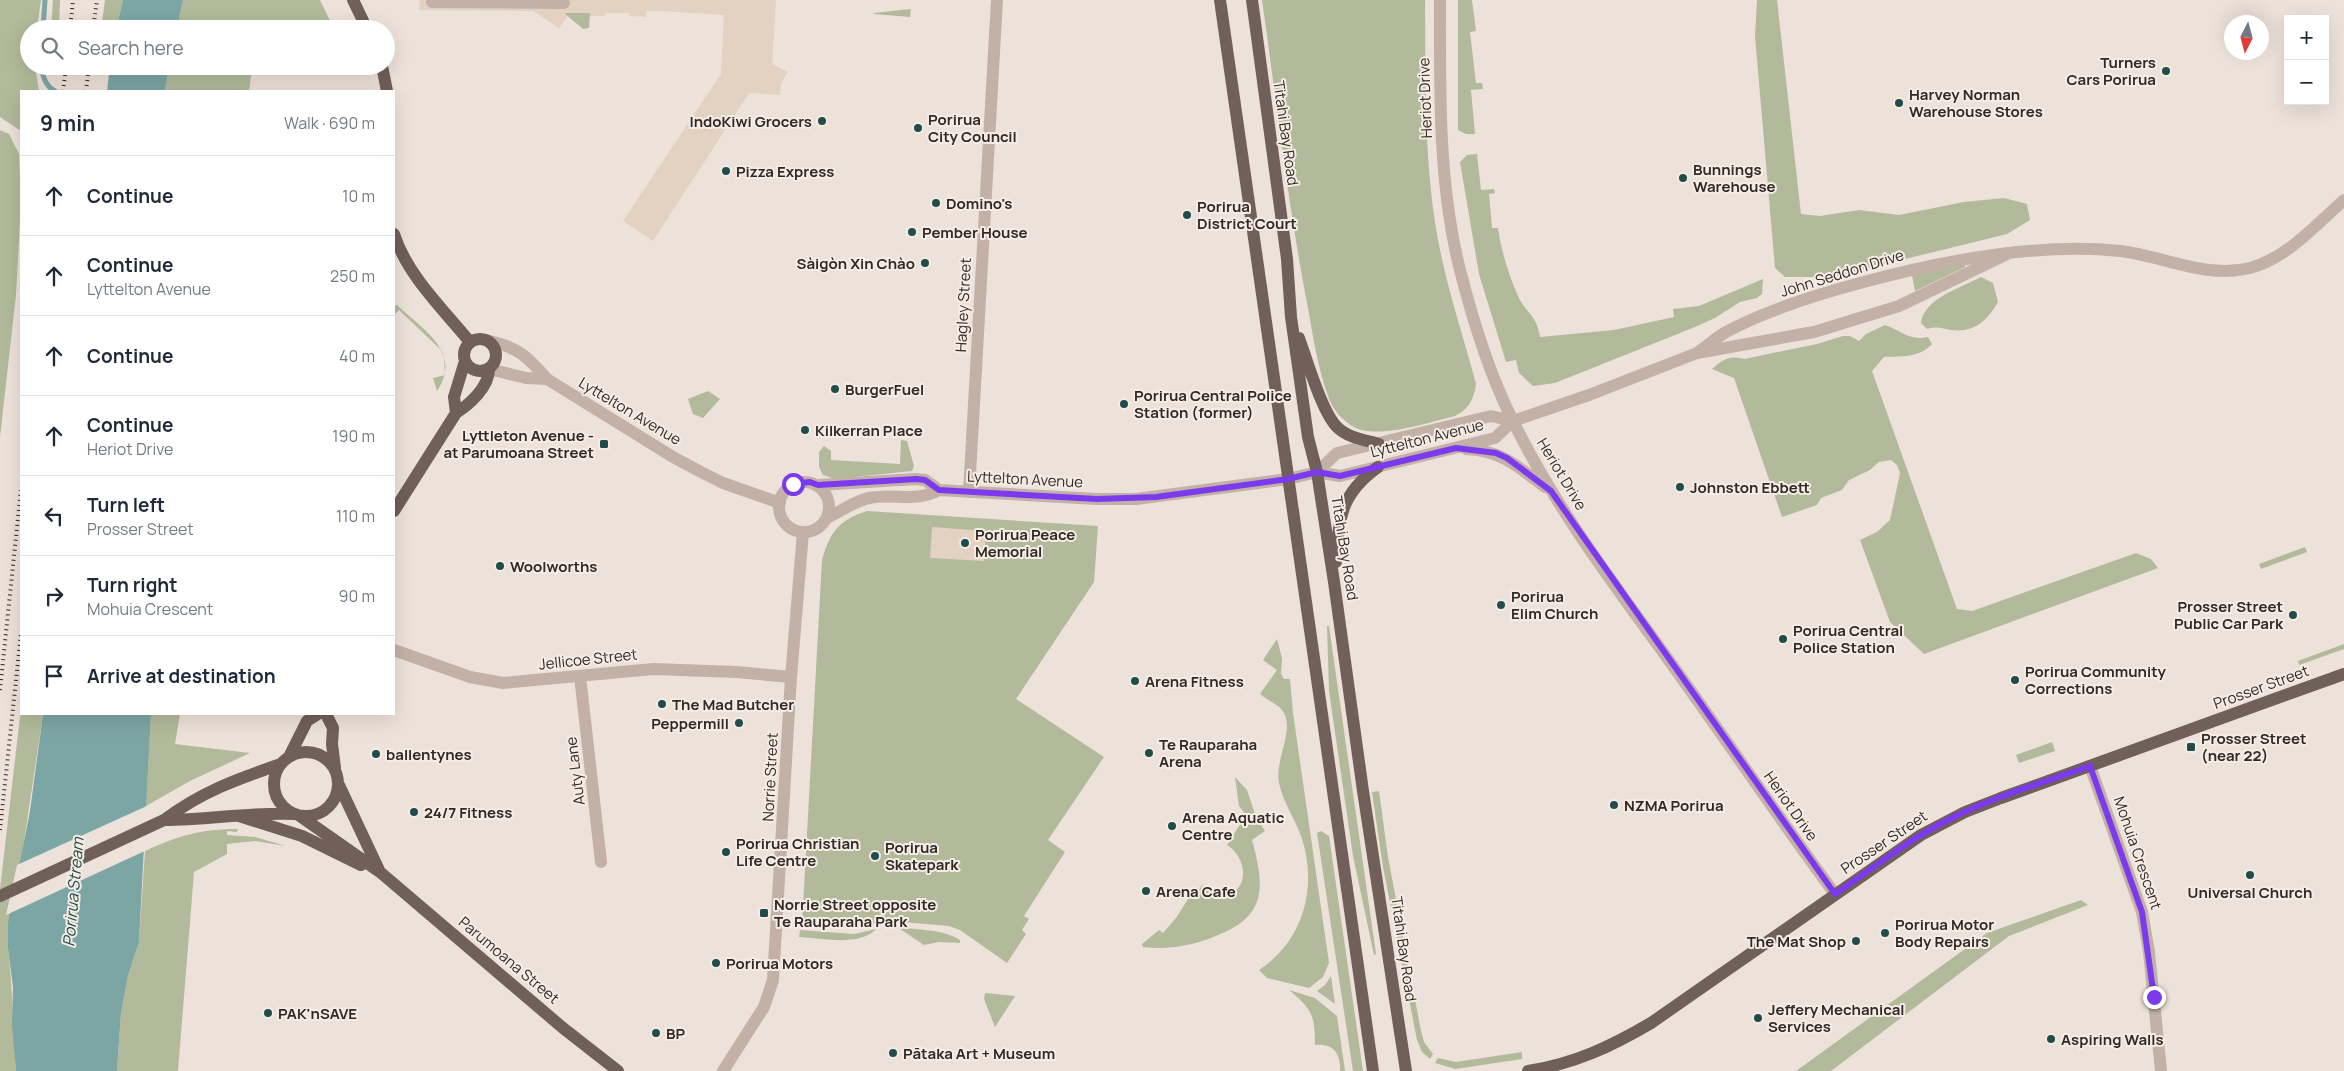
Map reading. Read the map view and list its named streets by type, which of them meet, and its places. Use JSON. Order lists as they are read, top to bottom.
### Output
{
  "streets": {
    "main road": ["Titahi Bay Road", "Prosser Street", "Parumoana Street"],
    "street": [
      "Heriot Drive",
      "John Seddon Drive",
      "Hagley Street",
      "Lyttelton Avenue",
      "Jellicoe Street",
      "Auty Lane",
      "Norrie Street",
      "Mohuia Crescent"
    ]
  },
  "crossings": [
    ["Heriot Drive", "John Seddon Drive"],
    ["Heriot Drive", "Lyttelton Avenue"],
    ["Heriot Drive", "Prosser Street"],
    ["Titahi Bay Road", "Lyttelton Avenue"],
    ["John Seddon Drive", "Lyttelton Avenue"],
    ["Hagley Street", "Lyttelton Avenue"],
    ["Lyttelton Avenue", "Norrie Street"],
    ["Jellicoe Street", "Auty Lane"],
    ["Jellicoe Street", "Norrie Street"],
    ["Prosser Street", "Mohuia Crescent"]
  ],
  "water": ["Porirua Stream"],
  "places": {
    "other": [
      "Turners Cars Porirua",
      "Harvey Norman Warehouse Stores",
      "IndoKiwi Grocers",
      "Porirua City Council",
      "Pizza Express",
      "Bunnings Warehouse",
      "Domino's",
      "Porirua District Court",
      "Pember House",
      "Sàigòn Xin Chào",
      "BurgerFuel",
      "Porirua Central Police Station (former)",
      "Kilkerran Place",
      "Johnston Ebbett",
      "Porirua Peace Memorial",
      "Woolworths",
      "Porirua Elim Church",
      "Prosser Street Public Car Park",
      "Porirua Central Police Station",
      "Porirua Community Corrections",
      "Arena Fitness",
      "The Mad Butcher",
      "Peppermill",
      "Te Rauparaha Arena",
      "ballentynes",
      "NZMA Porirua",
      "24/7 Fitness",
      "Arena Aquatic Centre",
      "Porirua Christian Life Centre",
      "Porirua Skatepark",
      "Universal Church",
      "Arena Cafe",
      "Porirua Motor Body Repairs",
      "The Mat Shop",
      "Porirua Motors",
      "PAK'nSAVE",
      "Jeffery Mechanical Services",
      "BP",
      "Aspiring Walls",
      "Pātaka Art + Museum"
    ],
    "transit": ["Lyttleton Avenue - at Parumoana Street", "Prosser Street (near 22)", "Norrie Street opposite Te Rauparaha Park"]
  },
  "north": "bottom",
  "page": {
    "map_buttons": ["+", "−"],
    "search": "Search here",
    "heading": ["9 min", "Walk · 690 m"],
    "list": [
      ["Continue", "10 m"],
      ["Continue", "Lyttelton Avenue", "250 m"],
      ["Continue", "40 m"],
      ["Continue", "Heriot Drive", "190 m"],
      ["Turn left", "Prosser Street", "110 m"],
      ["Turn right", "Mohuia Crescent", "90 m"],
      "Arrive at destination"
    ]
  }
}
